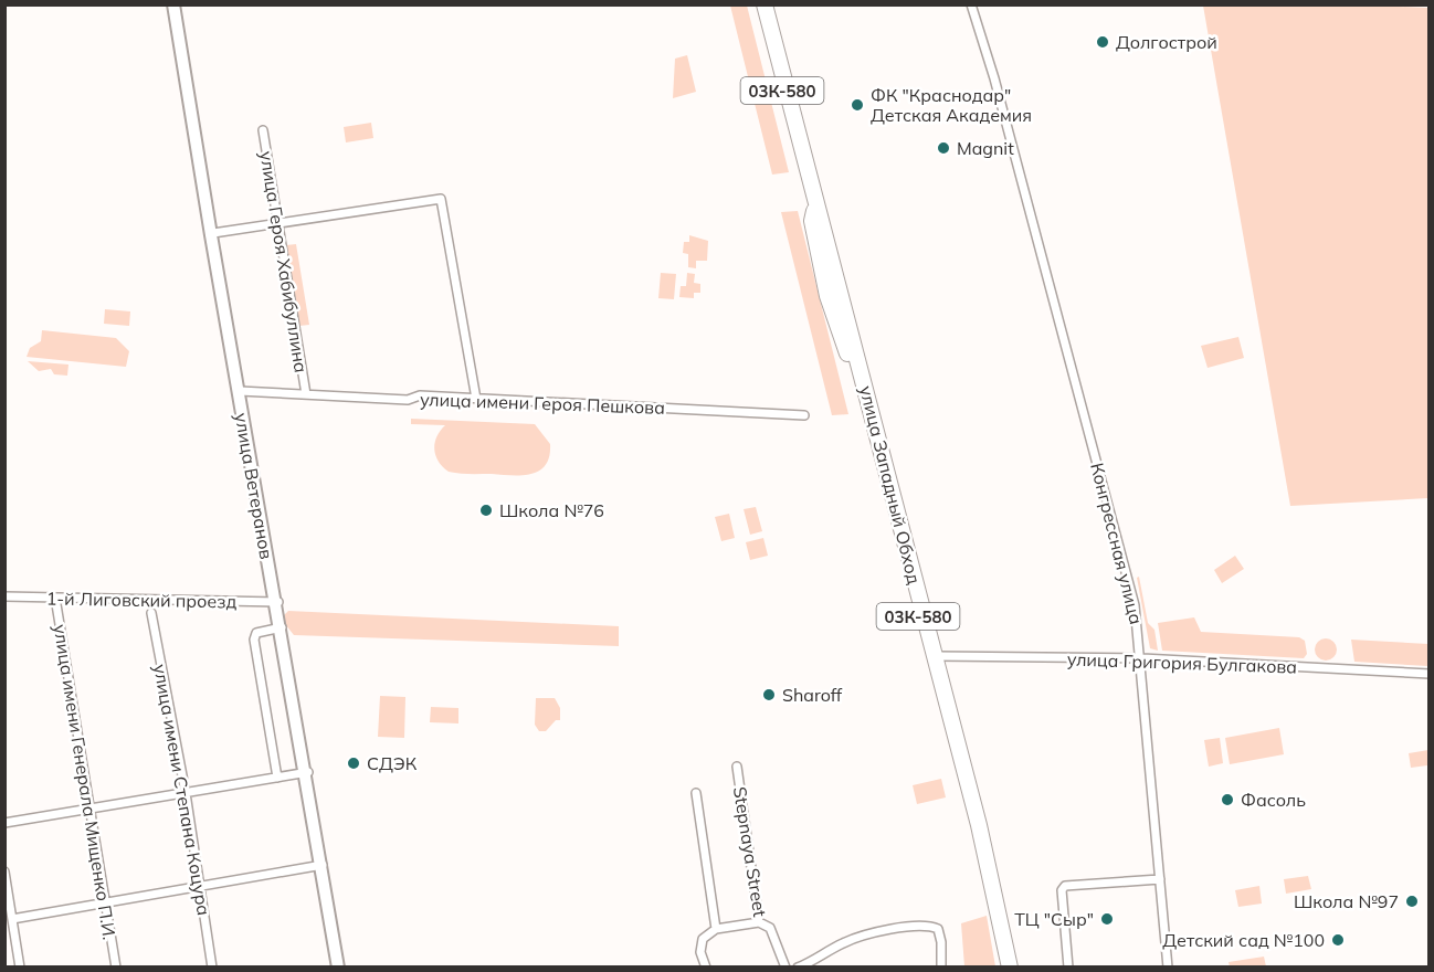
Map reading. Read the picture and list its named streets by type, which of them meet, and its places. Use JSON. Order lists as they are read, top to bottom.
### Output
{
  "streets": {
    "highway": ["03К-580", "улица Западный Обход"],
    "street": [
      "улица Героя Хабибуллина",
      "улица имени Героя Пешкова",
      "улица Ветеранов",
      "Конгрессная улица",
      "1-й Лиговский проезд",
      "улица Григория Булгакова",
      "улица имени Генерала Мищенко П.И.",
      "улица имени Степана Коцура",
      "Stepnaya Street"
    ]
  },
  "crossings": [
    ["улица Героя Хабибуллина", "улица имени Героя Пешкова"],
    ["улица имени Героя Пешкова", "улица Ветеранов"],
    ["улица Западный Обход", "улица Григория Булгакова"],
    ["улица Ветеранов", "1-й Лиговский проезд"],
    ["Конгрессная улица", "улица Григория Булгакова"],
    ["1-й Лиговский проезд", "улица имени Генерала Мищенко П.И."]
  ],
  "places": [
    "Долгострой",
    "ФК \"Краснодар\" Детская Академия",
    "Magnit",
    "Школа №76",
    "Sharoff",
    "СДЭК",
    "Фасоль",
    "Школа №97",
    "ТЦ \"Сыр\"",
    "Детский сад №100"
  ]
}
